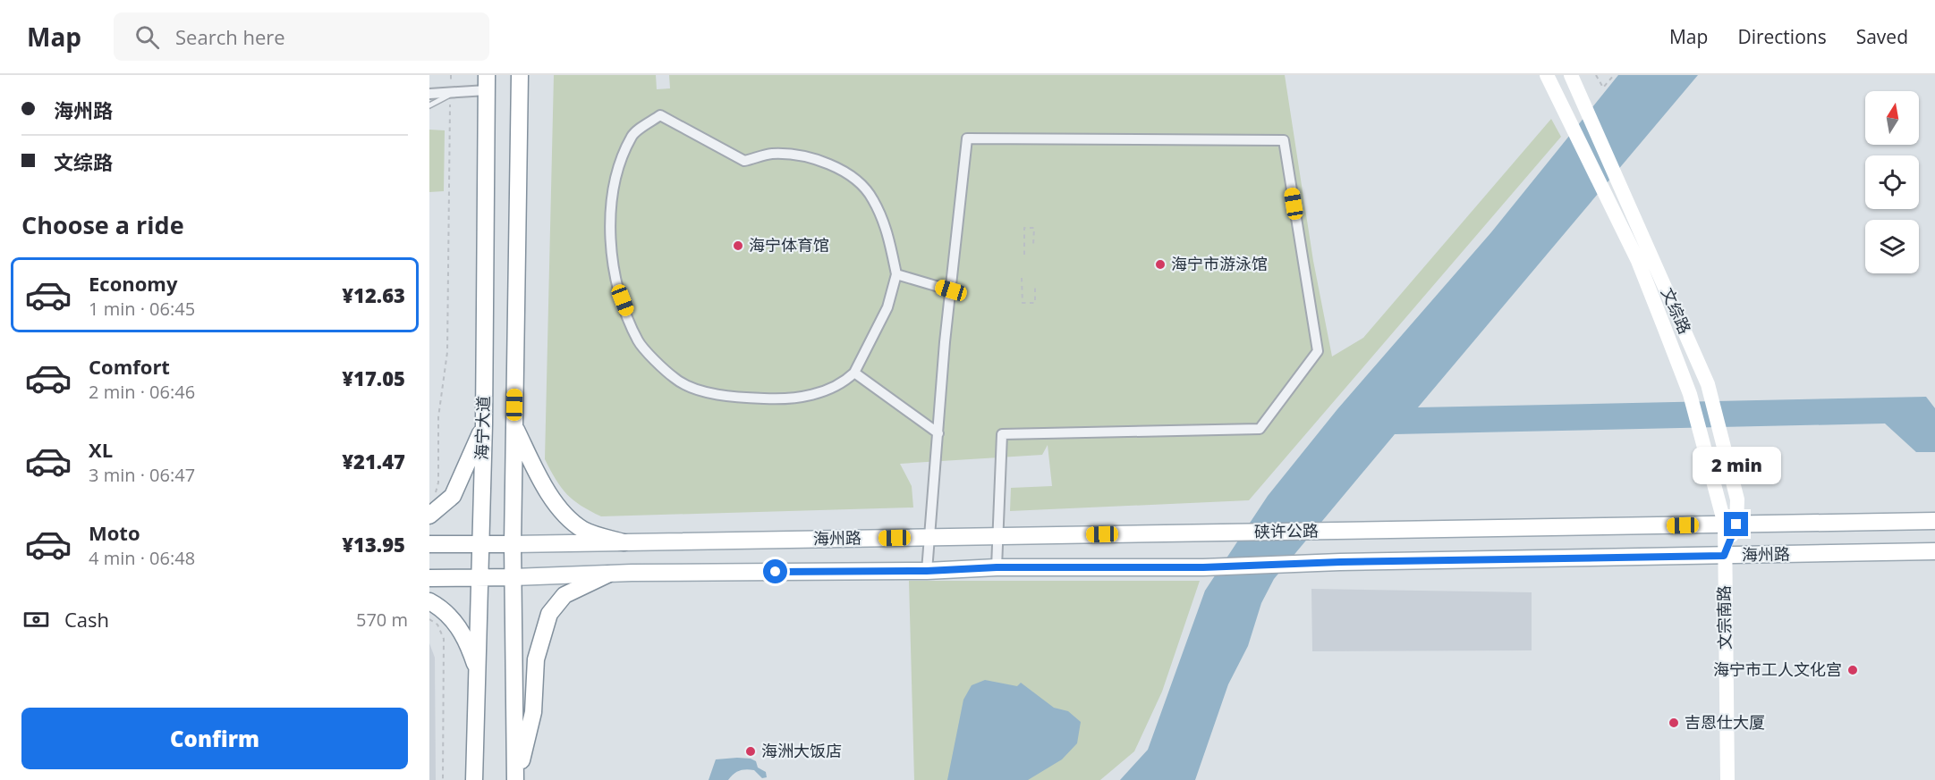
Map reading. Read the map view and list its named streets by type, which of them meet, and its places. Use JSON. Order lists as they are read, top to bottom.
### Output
{
  "streets": {
    "main road": [
      "文综路",
      "海宁大道",
      "硖许公路",
      "海州路",
      "文宗南路"
    ]
  },
  "crossings": [
    ["文综路", "海州路"],
    ["文综路", "文宗南路"],
    ["海宁大道", "海州路"],
    ["硖许公路", "海州路"],
    ["海州路", "文宗南路"]
  ],
  "places": [
    "海宁体育馆",
    "海宁市游泳馆",
    "海宁市工人文化宫",
    "吉恩仕大厦",
    "海洲大饭店"
  ],
  "north": "top",
  "page": {
    "header": "Map",
    "search": "Search here",
    "nav": ["Map", "Directions", "Saved"],
    "banner": ["海州路", "文综路"],
    "heading": "Choose a ride",
    "list": [
      {
        "name": "Economy",
        "note": "1 min · 06:45",
        "value": "¥12.63"
      },
      {
        "name": "Comfort",
        "note": "2 min · 06:46",
        "value": "¥17.05"
      },
      {
        "name": "XL",
        "note": "3 min · 06:47",
        "value": "¥21.47"
      },
      {
        "name": "Moto",
        "note": "4 min · 06:48",
        "value": "¥13.95"
      }
    ],
    "bubble": "2 min",
    "pay": ["Cash", "570 m"],
    "buttons": "Confirm"
  }
}
